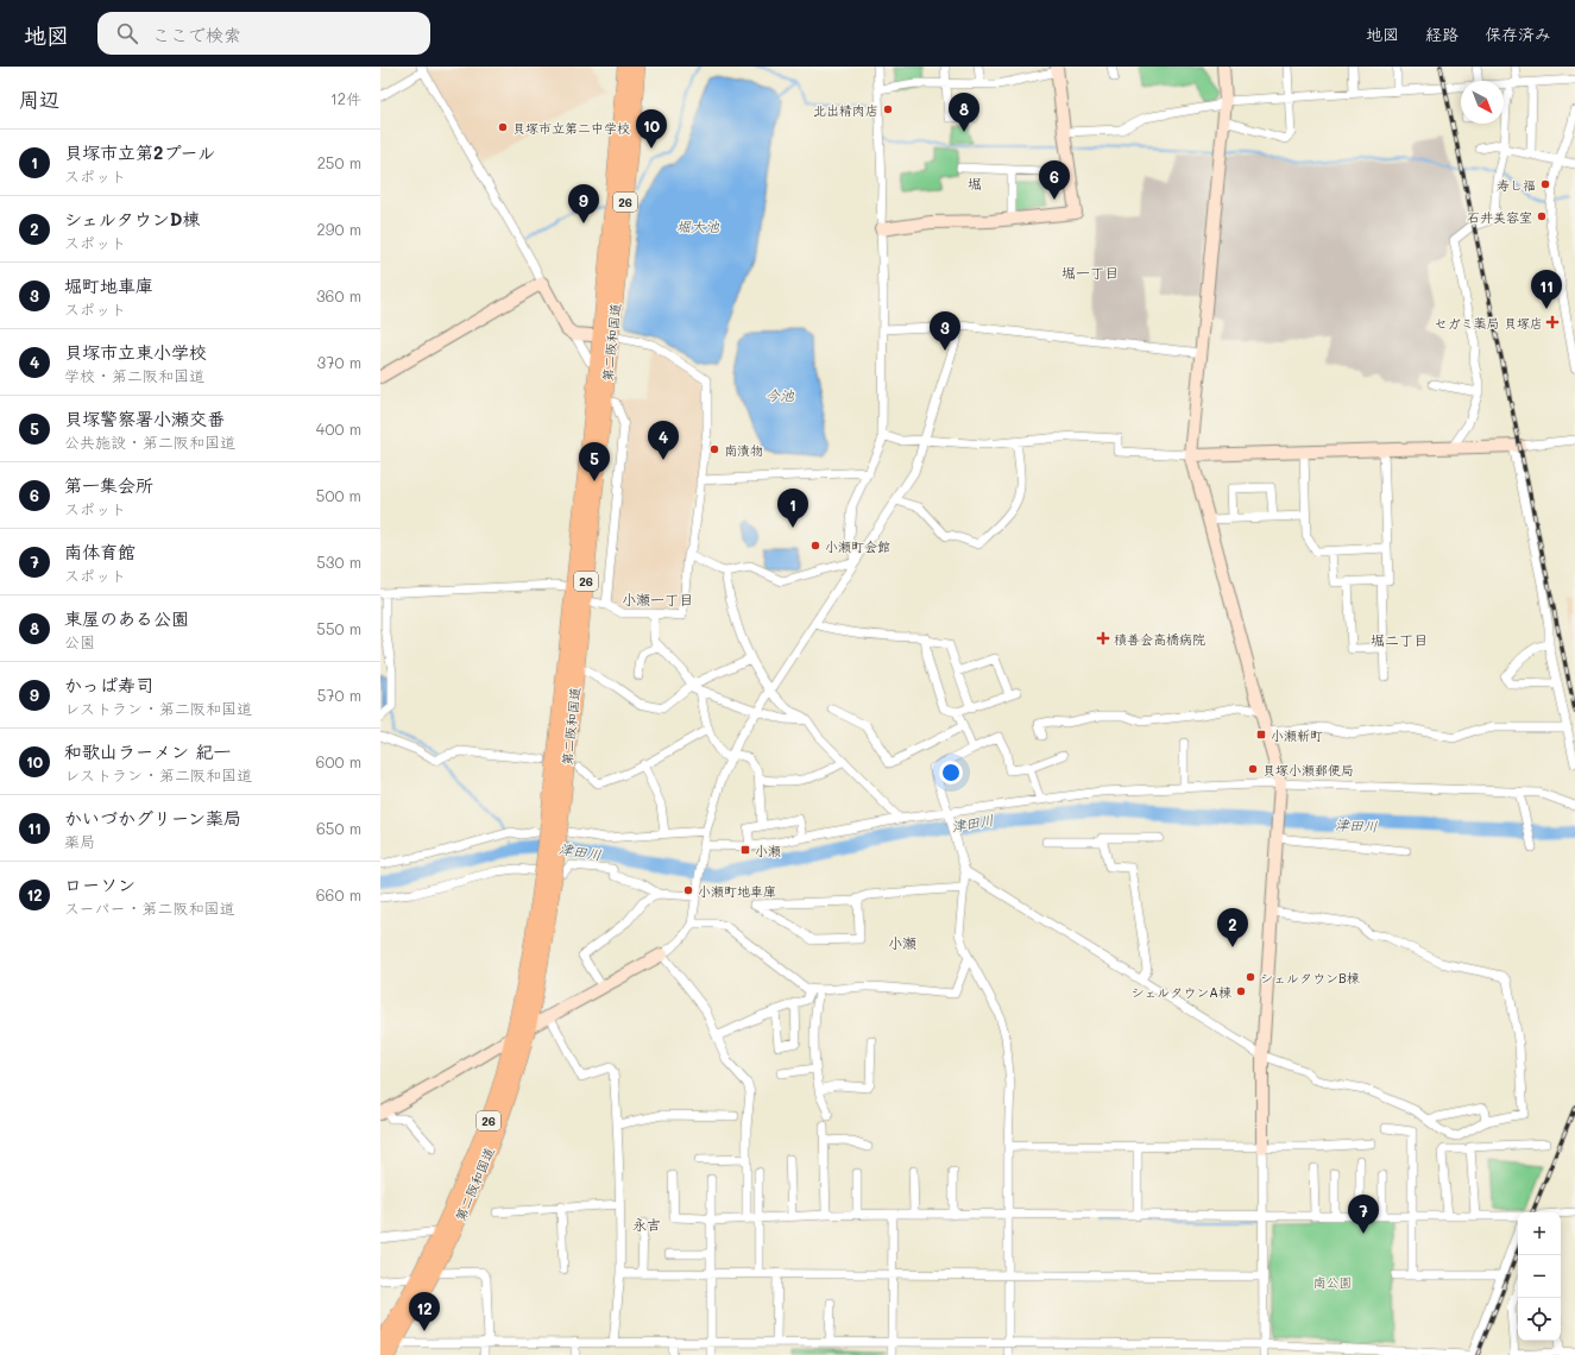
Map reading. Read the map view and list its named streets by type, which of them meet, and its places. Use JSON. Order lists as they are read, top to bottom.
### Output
{
  "streets": {
    "highway": ["26", "第二阪和国道"]
  },
  "districts": [
    "堀",
    "堀一丁目",
    "小瀬一丁目",
    "堀二丁目",
    "小瀬",
    "永吉"
  ],
  "water": ["堀大池", "今池", "津田川"],
  "parks": ["南公園"],
  "places": {
    "other": [
      "北出精肉店",
      "貝塚市立第二中学校",
      "寿し福",
      "石井美容室",
      "南漬物",
      "小瀬町会館",
      "貝塚小瀬郵便局",
      "小瀬町地車庫",
      "シェルタウンB棟",
      "シェルタウンA棟"
    ],
    "health": ["セガミ薬局 貝塚店", "積善会高橋病院"],
    "transit": ["小瀬新町", "小瀬"]
  },
  "north": "bottom right",
  "page": {
    "header": "地図",
    "search": "ここで検索",
    "nav": ["地図", "経路", "保存済み"],
    "heading": ["周辺", "12件"],
    "pins": [
      "8",
      "10",
      "6",
      "9",
      "11",
      "3",
      "4",
      "5",
      "1",
      "2",
      "7",
      "12"
    ],
    "list": [
      {
        "mark": "1",
        "name": "貝塚市立第2プール",
        "note": "スポット",
        "value": "250 m"
      },
      {
        "mark": "2",
        "name": "シェルタウンD棟",
        "note": "スポット",
        "value": "290 m"
      },
      {
        "mark": "3",
        "name": "堀町地車庫",
        "note": "スポット",
        "value": "360 m"
      },
      {
        "mark": "4",
        "name": "貝塚市立東小学校",
        "note": "学校 · 第二阪和国道",
        "value": "370 m"
      },
      {
        "mark": "5",
        "name": "貝塚警察署小瀬交番",
        "note": "公共施設 · 第二阪和国道",
        "value": "400 m"
      },
      {
        "mark": "6",
        "name": "第一集会所",
        "note": "スポット",
        "value": "500 m"
      },
      {
        "mark": "7",
        "name": "南体育館",
        "note": "スポット",
        "value": "530 m"
      },
      {
        "mark": "8",
        "name": "東屋のある公園",
        "note": "公園",
        "value": "550 m"
      },
      {
        "mark": "9",
        "name": "かっぱ寿司",
        "note": "レストラン · 第二阪和国道",
        "value": "570 m"
      },
      {
        "mark": "10",
        "name": "和歌山ラーメン 紀一",
        "note": "レストラン · 第二阪和国道",
        "value": "600 m"
      },
      {
        "mark": "11",
        "name": "かいづかグリーン薬局",
        "note": "薬局",
        "value": "650 m"
      },
      {
        "mark": "12",
        "name": "ローソン",
        "note": "スーパー · 第二阪和国道",
        "value": "660 m"
      }
    ],
    "map_buttons": ["+", "−"]
  }
}
